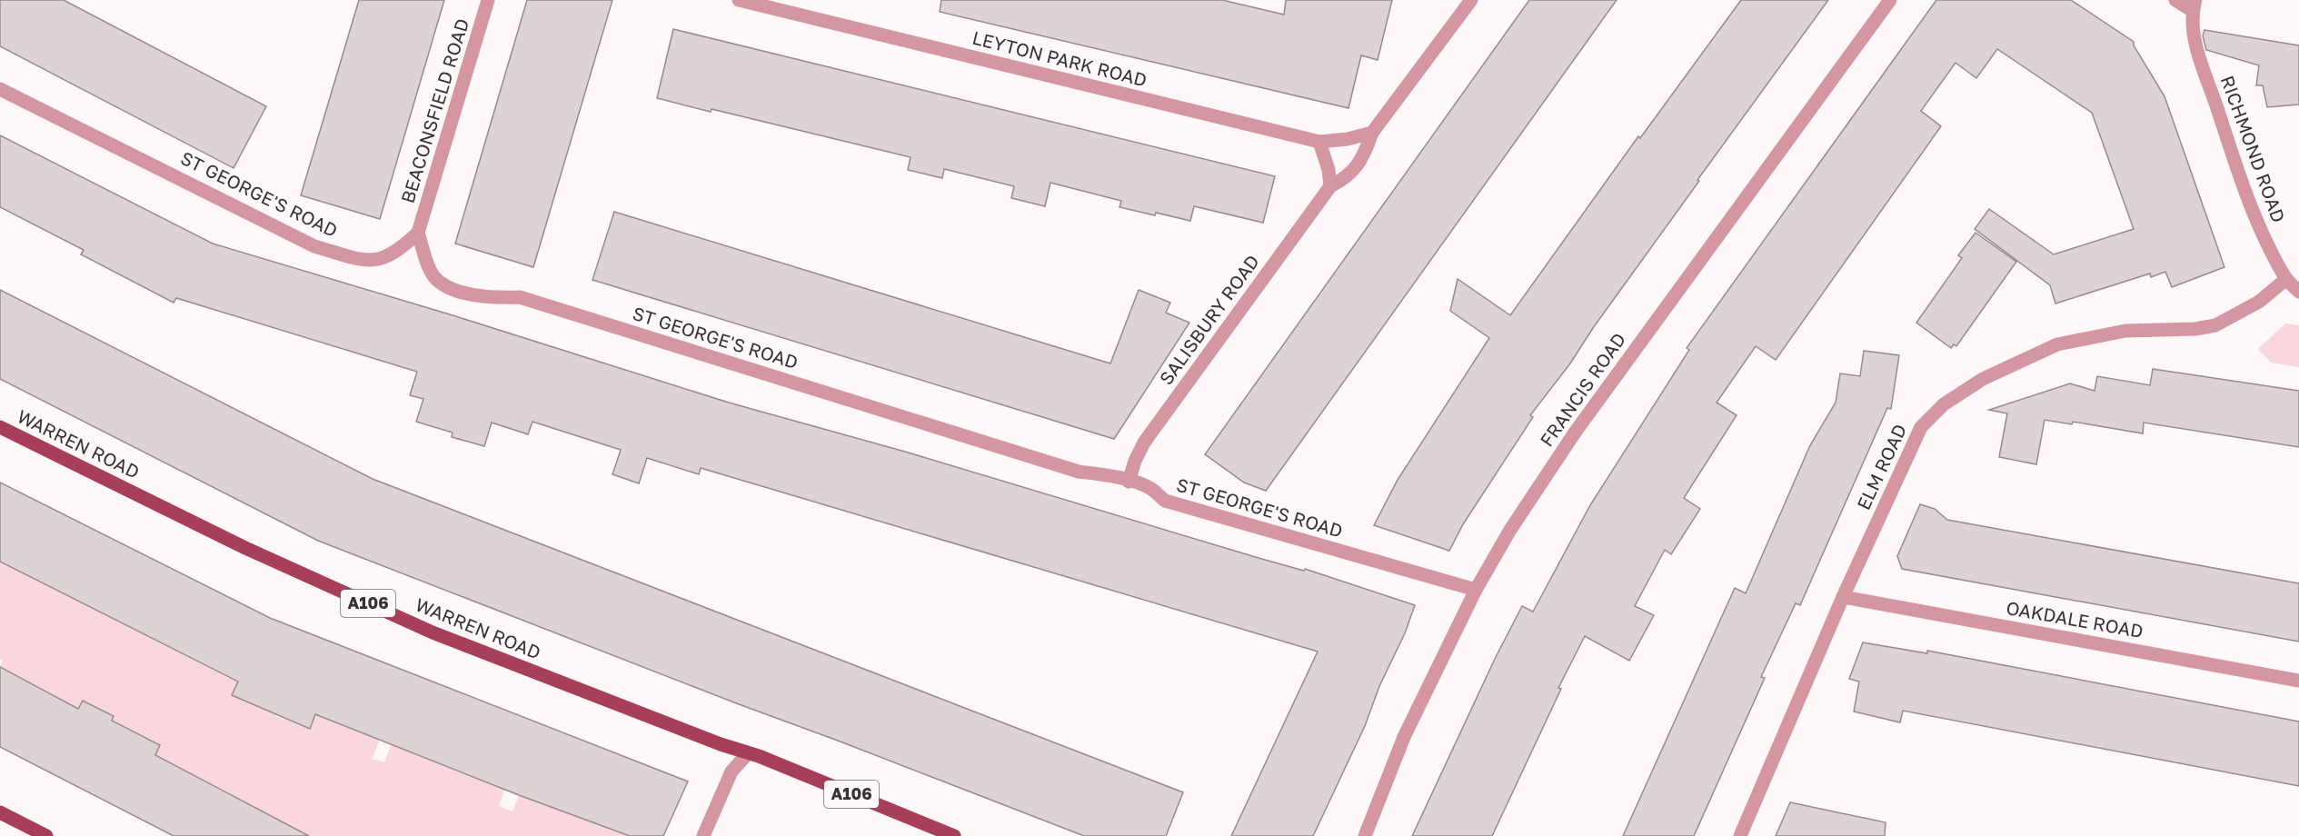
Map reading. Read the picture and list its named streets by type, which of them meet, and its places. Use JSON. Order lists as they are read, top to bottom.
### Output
{
  "streets": {
    "main road": ["WARREN ROAD", "A106"],
    "street": [
      "LEYTON PARK ROAD",
      "BEACONSFIELD ROAD",
      "RICHMOND ROAD",
      "ST GEORGE'S ROAD",
      "SALISBURY ROAD",
      "FRANCIS ROAD",
      "ELM ROAD",
      "OAKDALE ROAD"
    ]
  },
  "crossings": [
    ["LEYTON PARK ROAD", "SALISBURY ROAD"],
    ["BEACONSFIELD ROAD", "ST GEORGE'S ROAD"],
    ["RICHMOND ROAD", "ELM ROAD"],
    ["ST GEORGE'S ROAD", "SALISBURY ROAD"],
    ["ST GEORGE'S ROAD", "FRANCIS ROAD"],
    ["ELM ROAD", "OAKDALE ROAD"]
  ]
}
